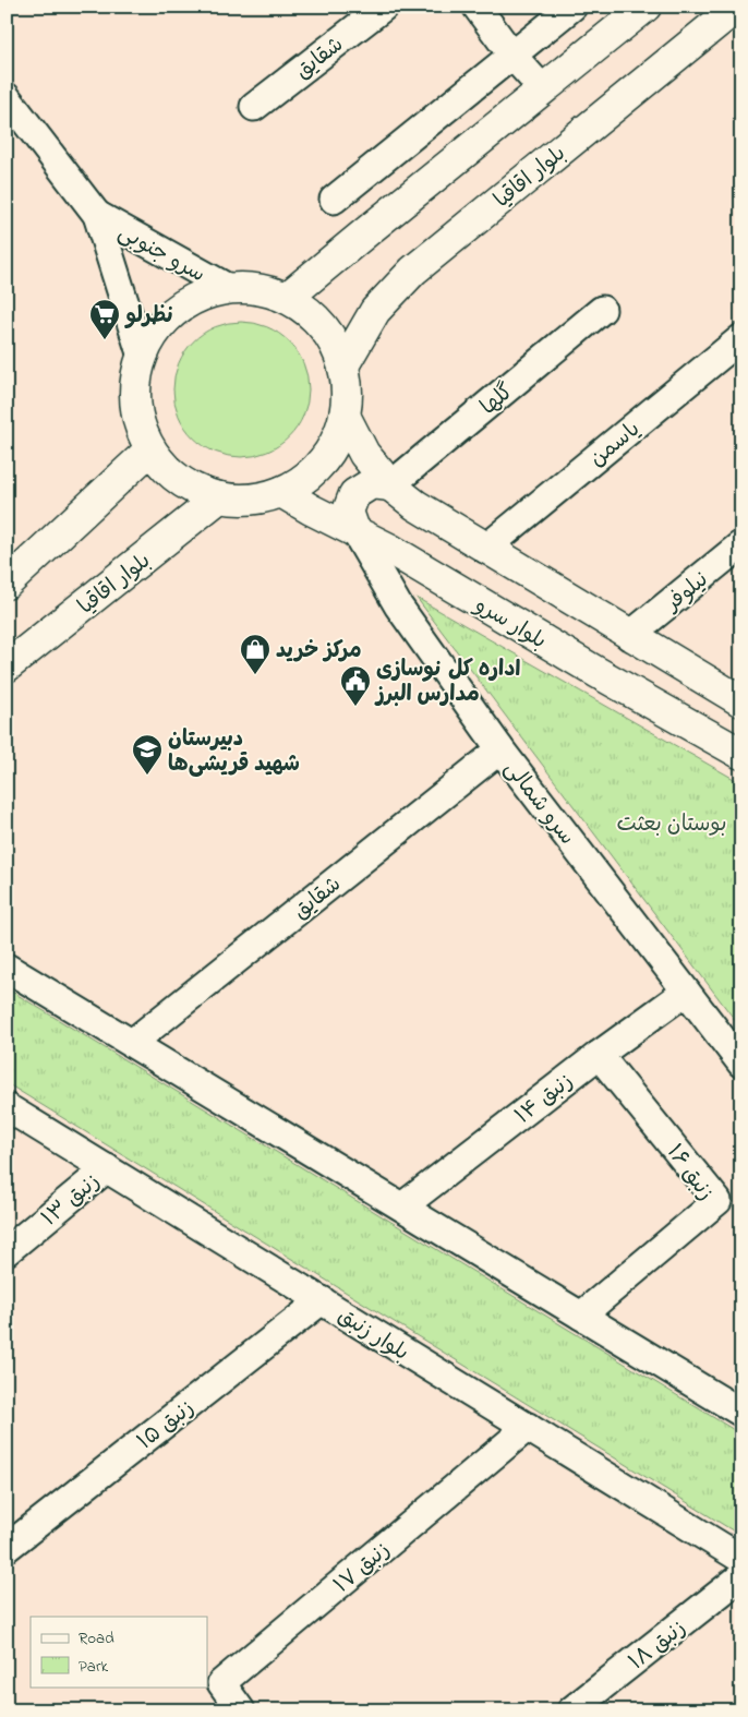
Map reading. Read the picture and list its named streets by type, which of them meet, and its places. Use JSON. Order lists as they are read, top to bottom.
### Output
{
  "streets": {
    "main road": ["بلوار اقاقیا", "بلوار سرو"],
    "street": [
      "شقایق",
      "سرو جنوبی",
      "گلها",
      "یاسمن",
      "نیلوفر",
      "سرو شمالی",
      "زنبق ۱۴",
      "زنبق ۱۶",
      "زنبق ۱۳",
      "بلوار زنبق",
      "زنبق ۱۵",
      "زنبق ۱۷",
      "زنبق ۱۸"
    ]
  },
  "crossings": [
    ["شقایق", "سرو شمالی"],
    ["بلوار سرو", "سرو شمالی"],
    ["سرو شمالی", "زنبق ۱۴"],
    ["زنبق ۱۴", "زنبق ۱۶"],
    ["زنبق ۱۳", "بلوار زنبق"],
    ["بلوار زنبق", "زنبق ۱۵"],
    ["بلوار زنبق", "زنبق ۱۷"]
  ],
  "parks": ["بوستان بعثت"],
  "places": {
    "supermarket": ["نظرلو"],
    "shop": ["مرکز خرید"],
    "public building": ["اداره کل نوسازی مدارس البرز"],
    "school or university": ["دبیرستان شهید قریشی‌ها"]
  },
  "legend": ["Road", "Park"]
}
